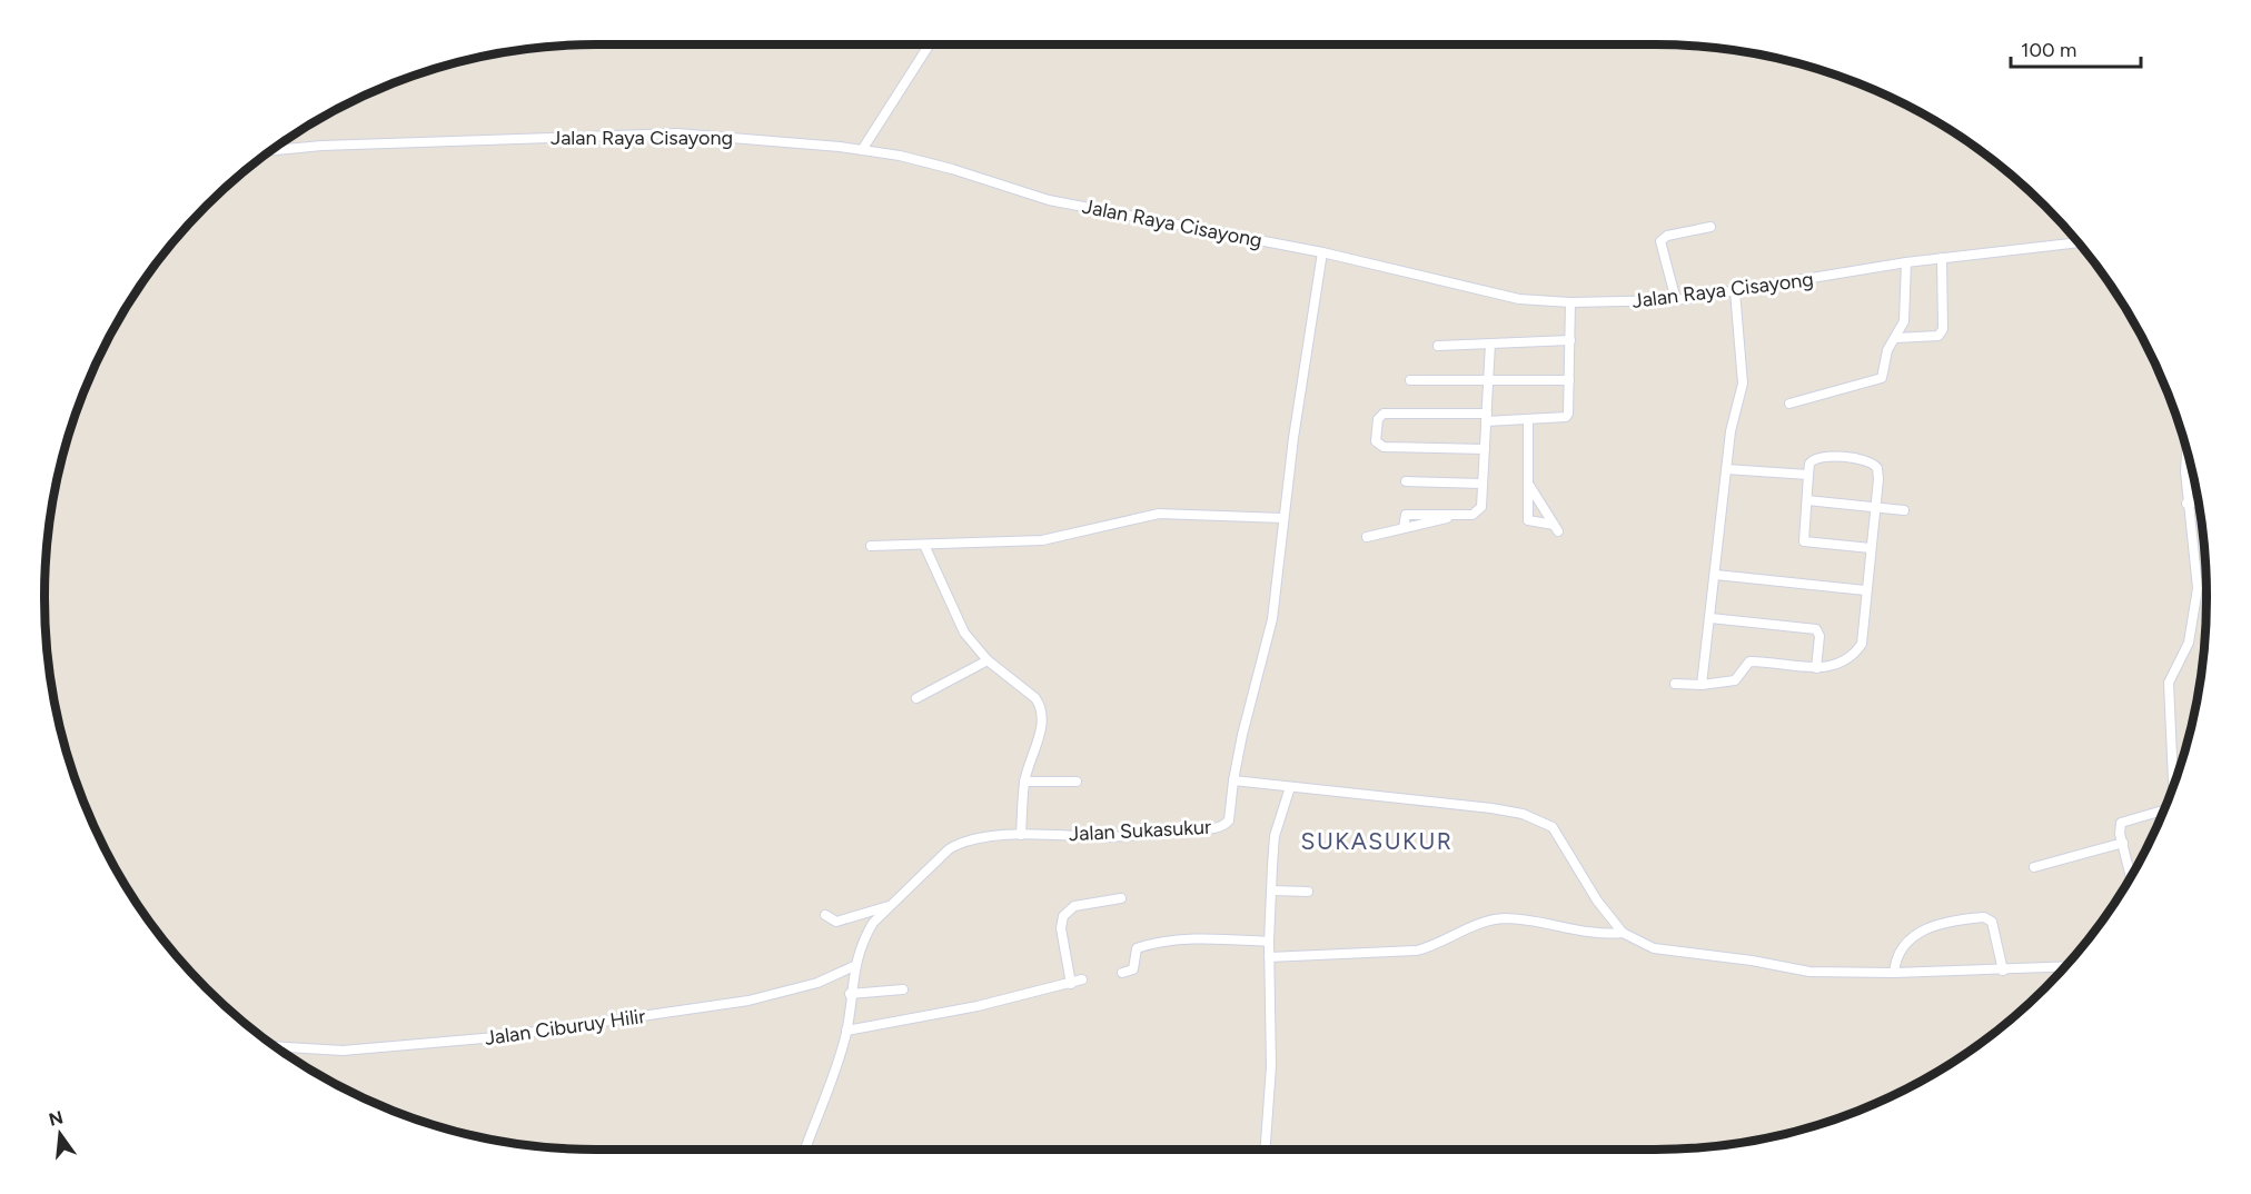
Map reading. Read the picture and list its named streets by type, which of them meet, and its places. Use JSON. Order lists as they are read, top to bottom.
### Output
{
  "streets": {
    "street": ["Jalan Raya Cisayong", "Jalan Sukasukur", "Jalan Ciburuy Hilir"]
  },
  "crossings": [
    ["Jalan Raya Cisayong", "Jalan Sukasukur"],
    ["Jalan Sukasukur", "Jalan Ciburuy Hilir"]
  ],
  "districts": ["SUKASUKUR"],
  "scale_bar": "100 m",
  "north": "top"
}
